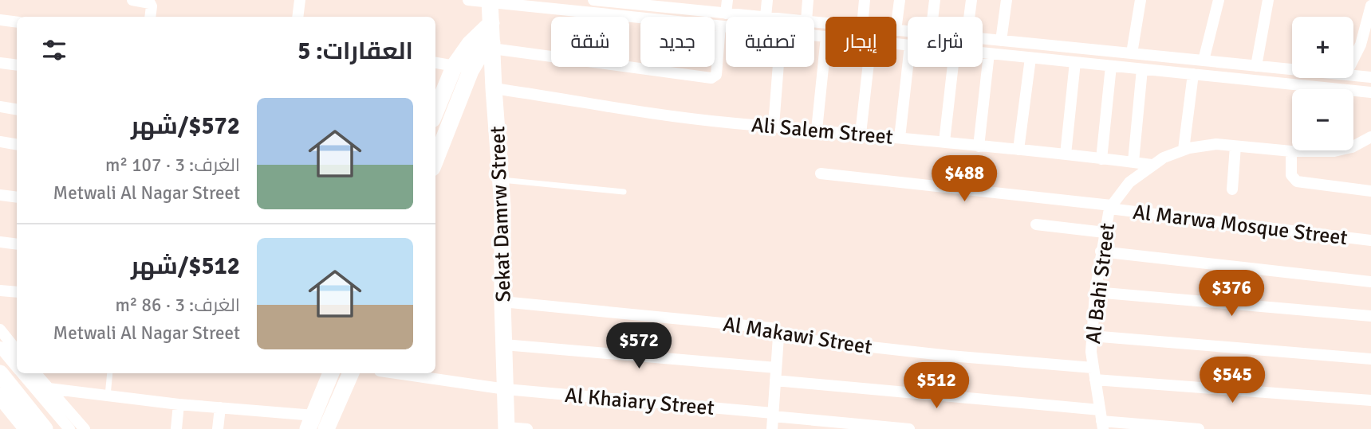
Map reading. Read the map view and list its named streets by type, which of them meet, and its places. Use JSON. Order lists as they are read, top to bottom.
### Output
{
  "streets": {
    "main road": ["Sekat Damrw Street"],
    "street": [
      "Ali Salem Street",
      "Al Marwa Mosque Street",
      "Al Bahi Street",
      "Al Makawi Street",
      "Al Khaiary Street"
    ]
  },
  "crossings": [
    ["Ali Salem Street", "Sekat Damrw Street"],
    ["Ali Salem Street", "Al Bahi Street"],
    ["Sekat Damrw Street", "Al Makawi Street"],
    ["Sekat Damrw Street", "Al Khaiary Street"],
    ["Al Marwa Mosque Street", "Al Bahi Street"],
    ["Al Bahi Street", "Al Makawi Street"]
  ],
  "page": {
    "map_buttons": ["+", "−"],
    "chip": [
      "شراء",
      "إيجار",
      "تصفية",
      "جديد",
      "شقة"
    ],
    "heading": "العقارات: 5",
    "list": [
      {
        "name": "$572/شهر",
        "note": "الغرف: 3 · 107 m² · Metwali Al Nagar Street"
      },
      {
        "name": "$512/شهر",
        "note": "الغرف: 3 · 86 m² · Metwali Al Nagar Street"
      }
    ],
    "price": [
      "$488",
      "$376",
      "$572",
      "$545",
      "$512"
    ]
  }
}
